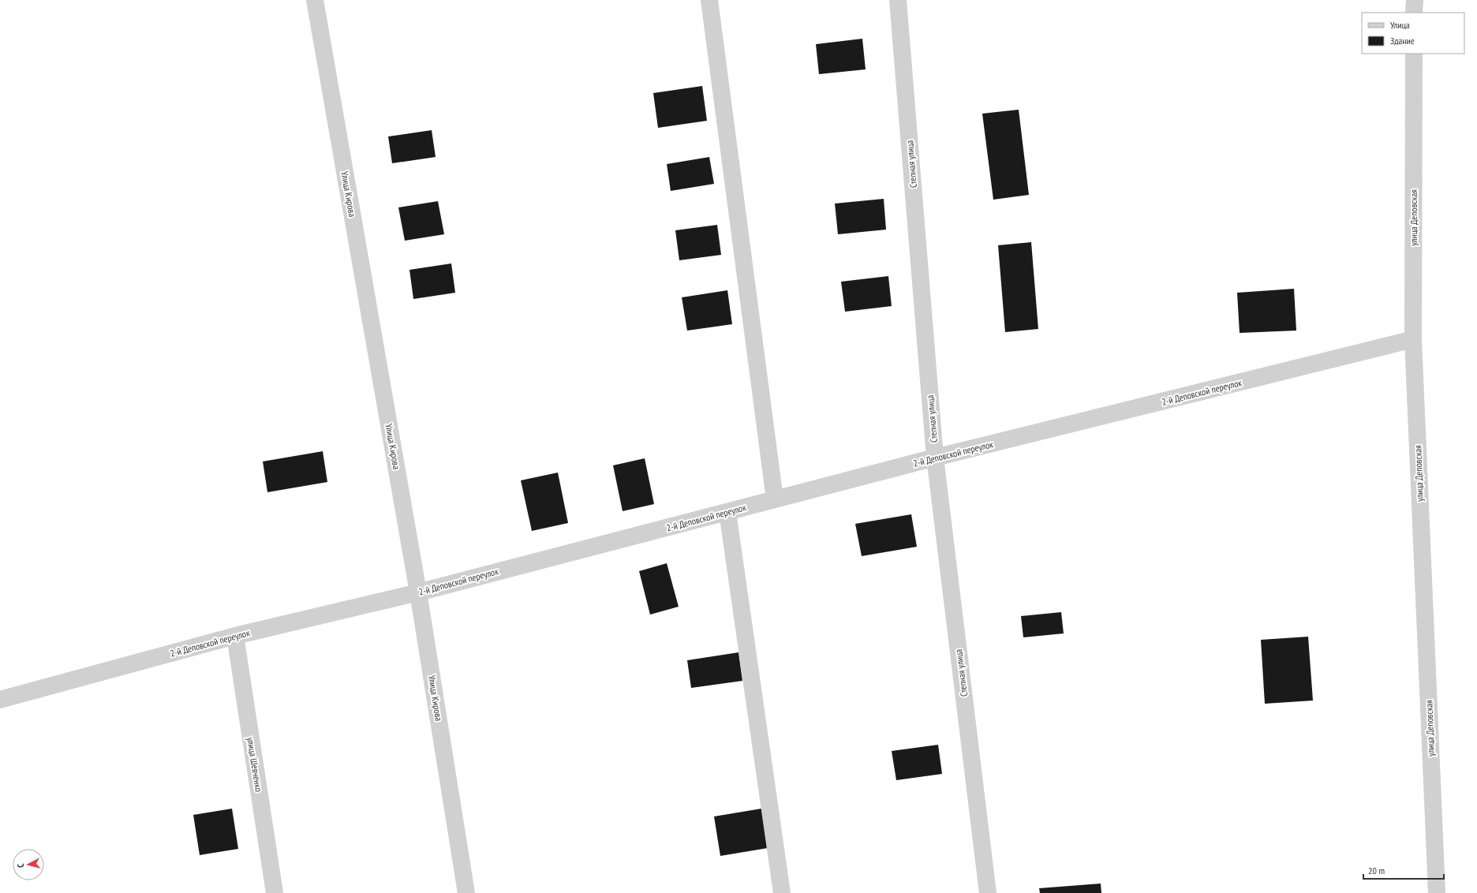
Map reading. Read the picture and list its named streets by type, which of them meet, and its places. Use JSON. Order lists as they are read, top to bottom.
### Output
{
  "streets": {
    "street": [
      "Степная улица",
      "Улица Кирова",
      "улица Деповская",
      "2-й Деповской переулок",
      "улица Шевченко"
    ]
  },
  "crossings": [
    ["Степная улица", "2-й Деповской переулок"],
    ["Улица Кирова", "2-й Деповской переулок"],
    ["улица Деповская", "2-й Деповской переулок"],
    ["2-й Деповской переулок", "улица Шевченко"]
  ],
  "legend": ["Улица", "Здание"],
  "scale_bar": "20 m",
  "north": "left"
}
